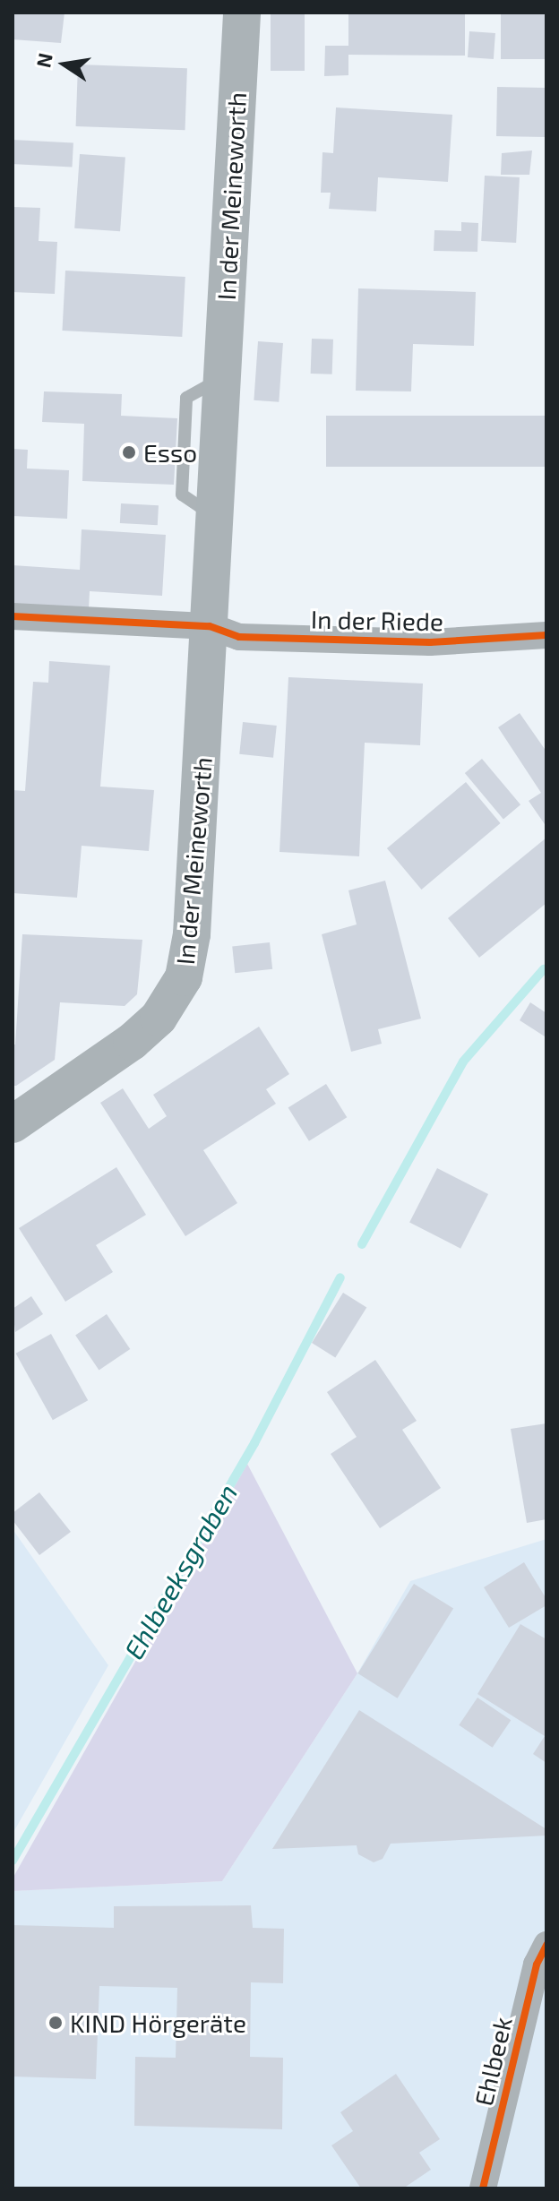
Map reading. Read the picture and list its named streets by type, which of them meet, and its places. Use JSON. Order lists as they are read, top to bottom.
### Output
{
  "streets": {
    "main road": ["In der Meineworth"],
    "street": ["In der Riede", "Ehlbeek"]
  },
  "crossings": [
    ["In der Meineworth", "In der Riede"]
  ],
  "water": ["Ehlbeeksgraben"],
  "places": ["Esso", "KIND Hörgeräte"],
  "north": "left"
}
